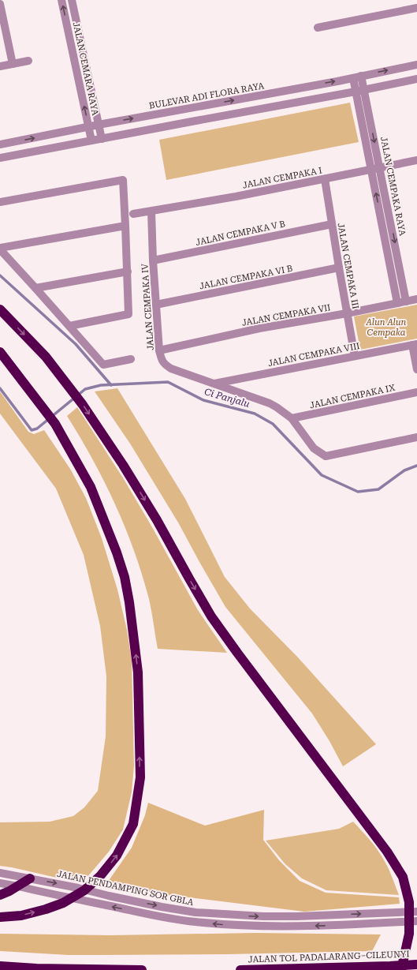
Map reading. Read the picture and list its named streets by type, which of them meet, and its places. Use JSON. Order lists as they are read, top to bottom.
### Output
{
  "streets": {
    "highway": ["JALAN TOL PADALARANG–CILEUNYI"],
    "street": [
      "JALAN CEMARA RAYA",
      "BULEVAR ADI FLORA RAYA",
      "JALAN CEMPAKA I",
      "JALAN CEMPAKA RAYA",
      "JALAN CEMPAKA V B",
      "JALAN CEMPAKA III",
      "JALAN CEMPAKA VI B",
      "JALAN CEMPAKA IV",
      "JALAN CEMPAKA VII",
      "JALAN CEMPAKA VIII",
      "JALAN CEMPAKA IX",
      "JALAN PENDAMPING SOR GBLA"
    ]
  },
  "crossings": [
    ["JALAN CEMARA RAYA", "BULEVAR ADI FLORA RAYA"],
    ["BULEVAR ADI FLORA RAYA", "JALAN CEMPAKA RAYA"],
    ["JALAN CEMPAKA I", "JALAN CEMPAKA RAYA"],
    ["JALAN CEMPAKA I", "JALAN CEMPAKA III"],
    ["JALAN CEMPAKA I", "JALAN CEMPAKA IV"],
    ["JALAN CEMPAKA RAYA", "JALAN CEMPAKA VII"],
    ["JALAN CEMPAKA V B", "JALAN CEMPAKA III"],
    ["JALAN CEMPAKA V B", "JALAN CEMPAKA IV"],
    ["JALAN CEMPAKA III", "JALAN CEMPAKA VI B"],
    ["JALAN CEMPAKA III", "JALAN CEMPAKA VII"],
    ["JALAN CEMPAKA III", "JALAN CEMPAKA VIII"],
    ["JALAN CEMPAKA VI B", "JALAN CEMPAKA IV"],
    ["JALAN CEMPAKA IV", "JALAN CEMPAKA VII"],
    ["JALAN CEMPAKA IV", "JALAN CEMPAKA VIII"]
  ],
  "water": ["Ci Panjalu"],
  "parks": ["Alun Alun Cempaka"]
}
